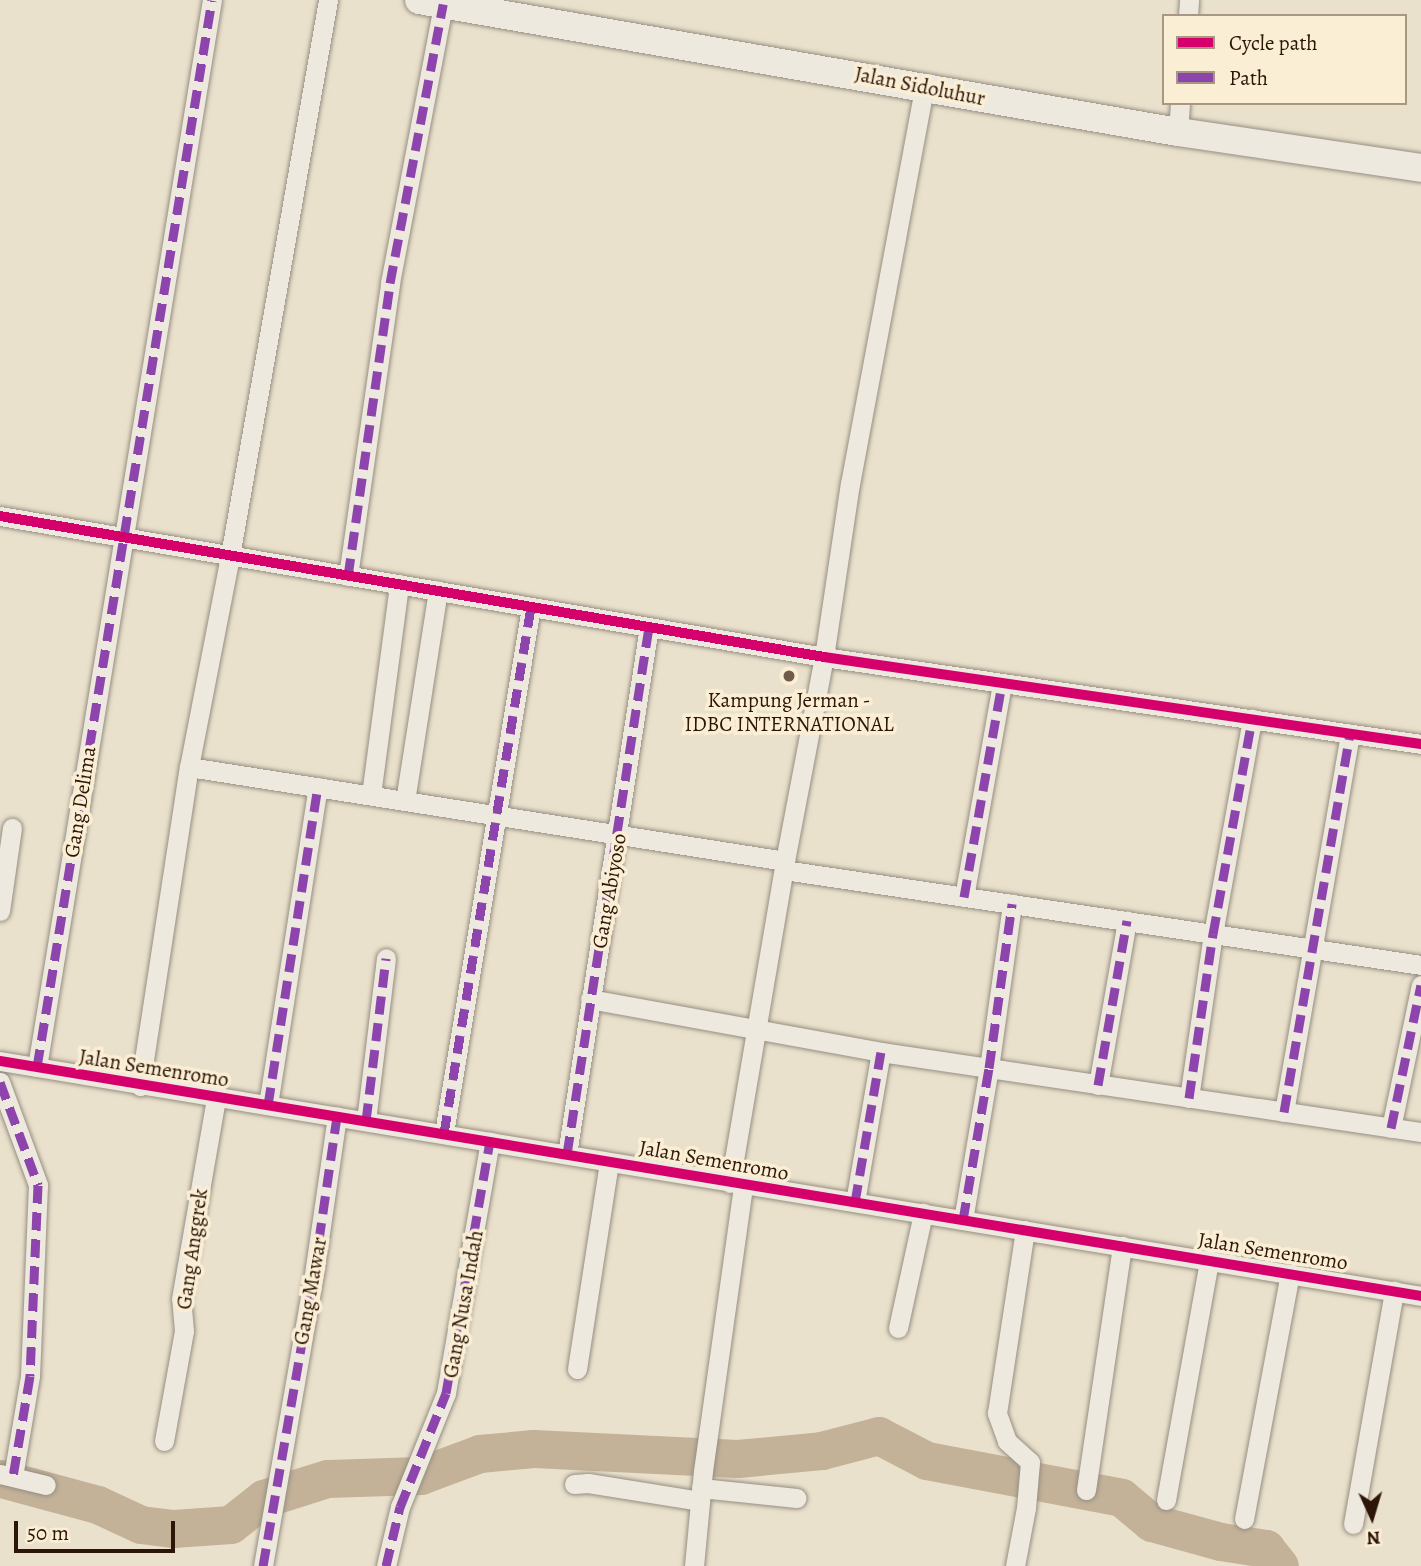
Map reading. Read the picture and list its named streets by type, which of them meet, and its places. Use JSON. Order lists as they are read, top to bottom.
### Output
{
  "streets": {
    "main road": ["Jalan Sidoluhur"],
    "street": [
      "Gang Delima",
      "Gang Abiyoso",
      "Jalan Semenromo",
      "Gang Anggrek",
      "Gang Mawar",
      "Gang Nusa Indah"
    ]
  },
  "crossings": [
    ["Gang Delima", "Jalan Semenromo"],
    ["Gang Abiyoso", "Jalan Semenromo"],
    ["Jalan Semenromo", "Gang Anggrek"],
    ["Jalan Semenromo", "Gang Mawar"],
    ["Jalan Semenromo", "Gang Nusa Indah"]
  ],
  "places": ["Kampung Jerman - IDBC INTERNATIONAL"],
  "legend": ["Cycle path", "Path"],
  "scale_bar": "50 m",
  "north": "bottom"
}
